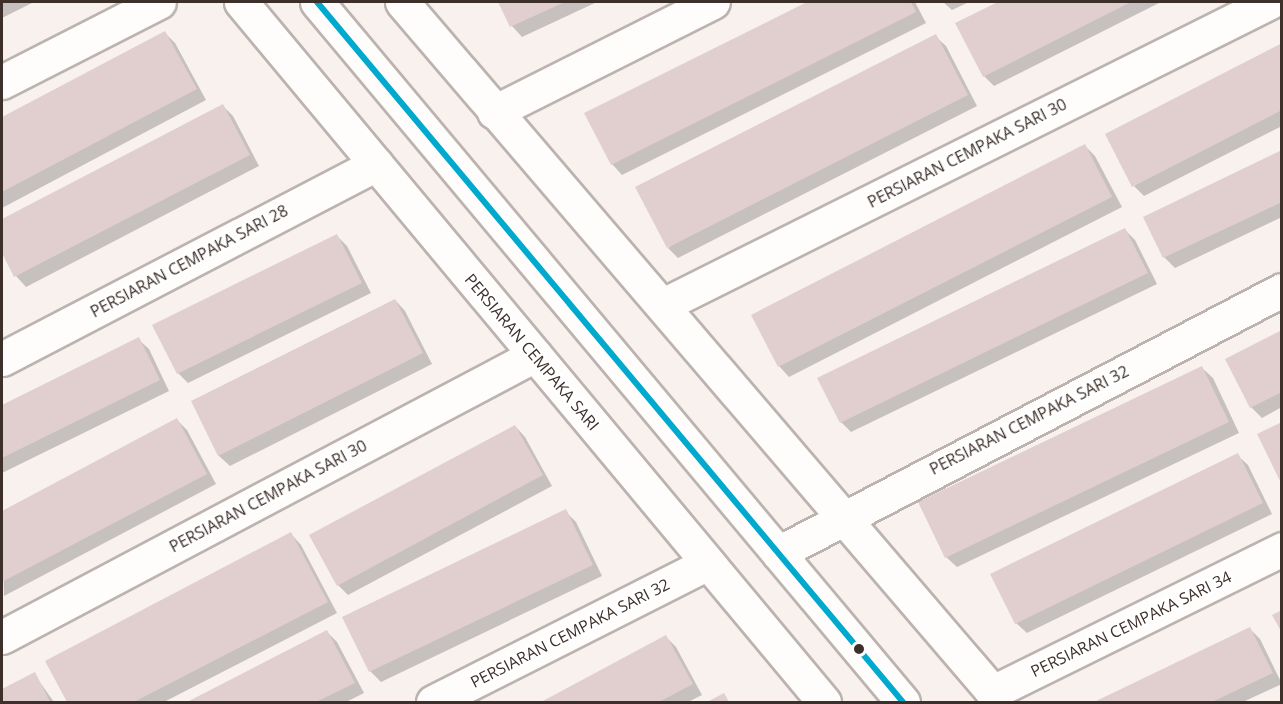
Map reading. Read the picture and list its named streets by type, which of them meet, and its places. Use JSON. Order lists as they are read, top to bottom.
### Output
{
  "streets": {
    "street": [
      "PERSIARAN CEMPAKA SARI 30",
      "PERSIARAN CEMPAKA SARI 28",
      "PERSIARAN CEMPAKA SARI",
      "PERSIARAN CEMPAKA SARI 32",
      "PERSIARAN CEMPAKA SARI 34"
    ]
  },
  "crossings": [
    ["PERSIARAN CEMPAKA SARI 30", "PERSIARAN CEMPAKA SARI"],
    ["PERSIARAN CEMPAKA SARI 28", "PERSIARAN CEMPAKA SARI"],
    ["PERSIARAN CEMPAKA SARI", "PERSIARAN CEMPAKA SARI 32"],
    ["PERSIARAN CEMPAKA SARI 32", "PERSIARAN CEMPAKA SARI 34"]
  ]
}
